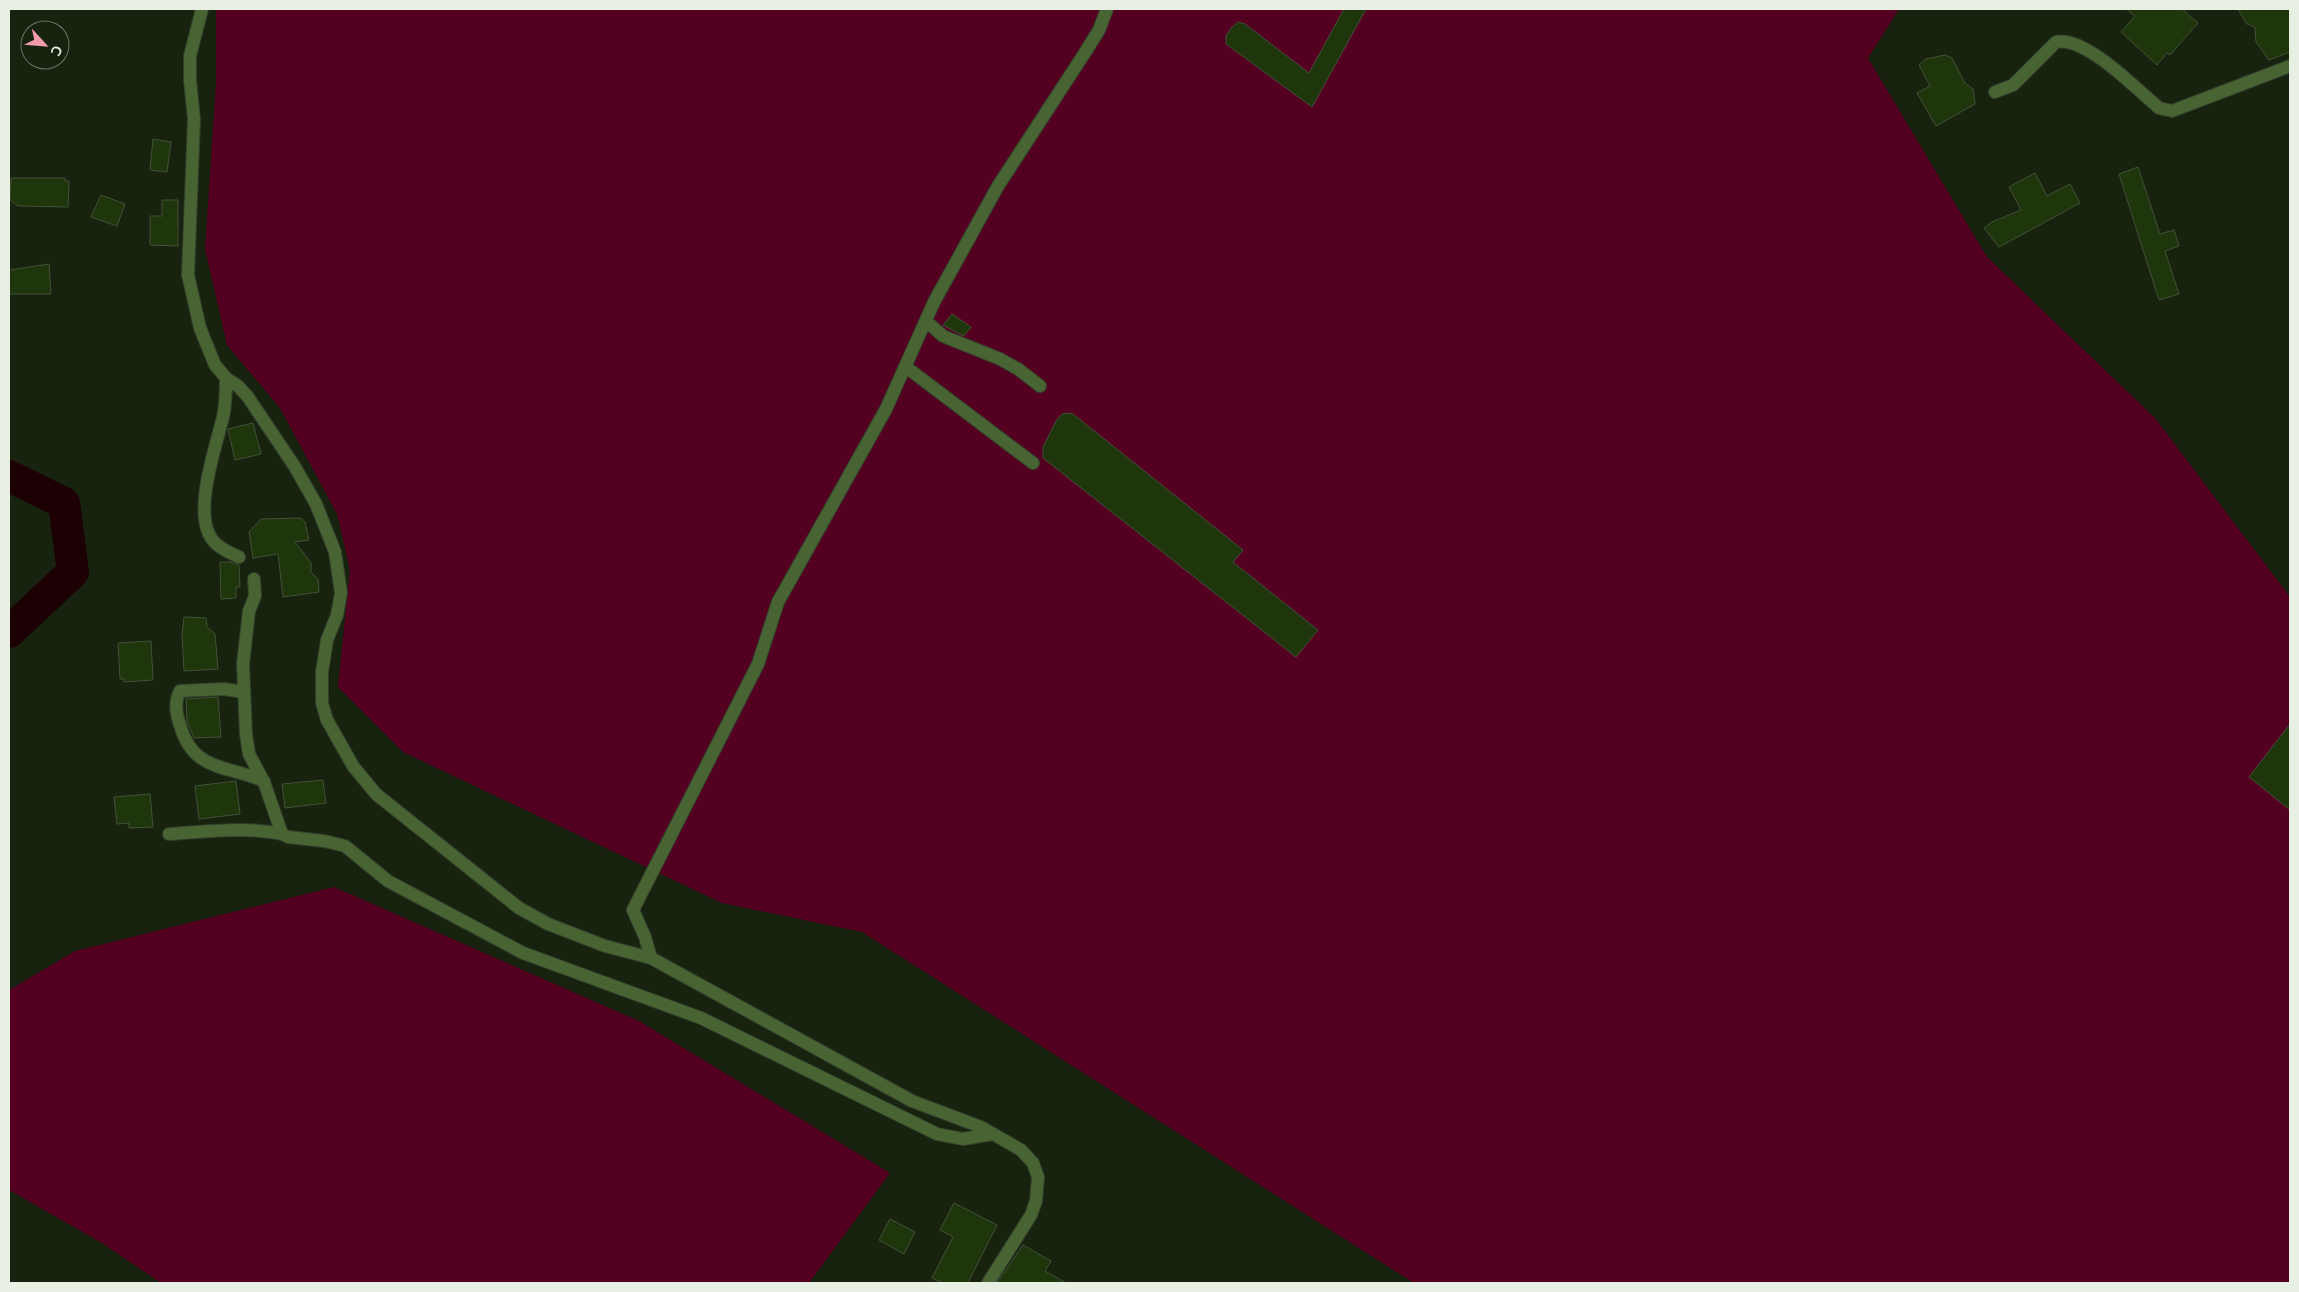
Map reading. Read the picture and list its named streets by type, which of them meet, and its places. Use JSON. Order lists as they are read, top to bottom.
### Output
{
  "north": "bottom right"
}
